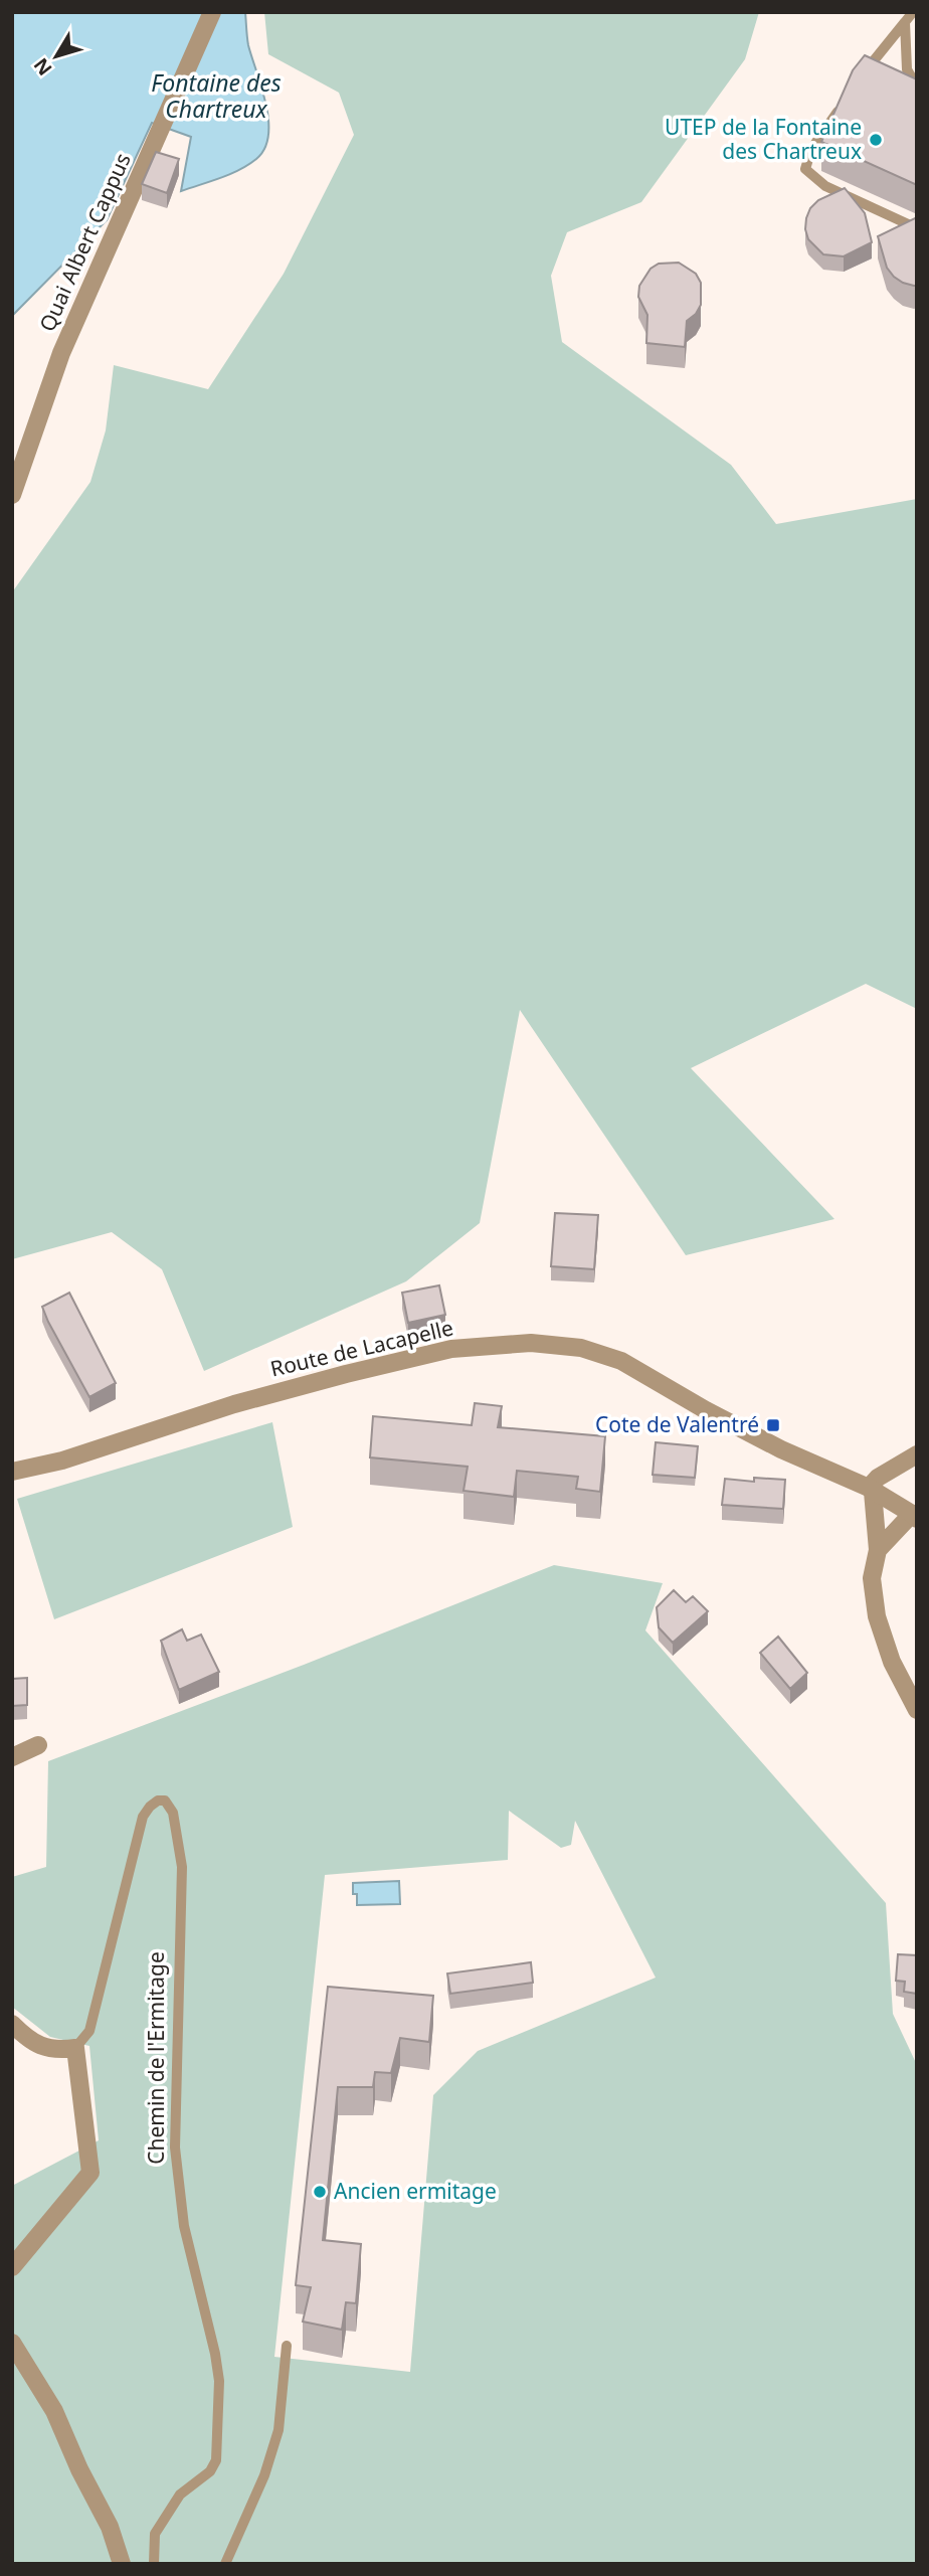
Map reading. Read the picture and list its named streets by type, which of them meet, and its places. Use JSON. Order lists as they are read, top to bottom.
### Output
{
  "streets": {
    "street": ["Quai Albert Cappus", "Route de Lacapelle"],
    "lane": ["Chemin de l'Ermitage"]
  },
  "water": ["Fontaine des Chartreux"],
  "places": {
    "other": ["UTEP de la Fontaine des Chartreux", "Ancien ermitage"],
    "transit": ["Cote de Valentré"]
  },
  "north": "bottom left"
}
